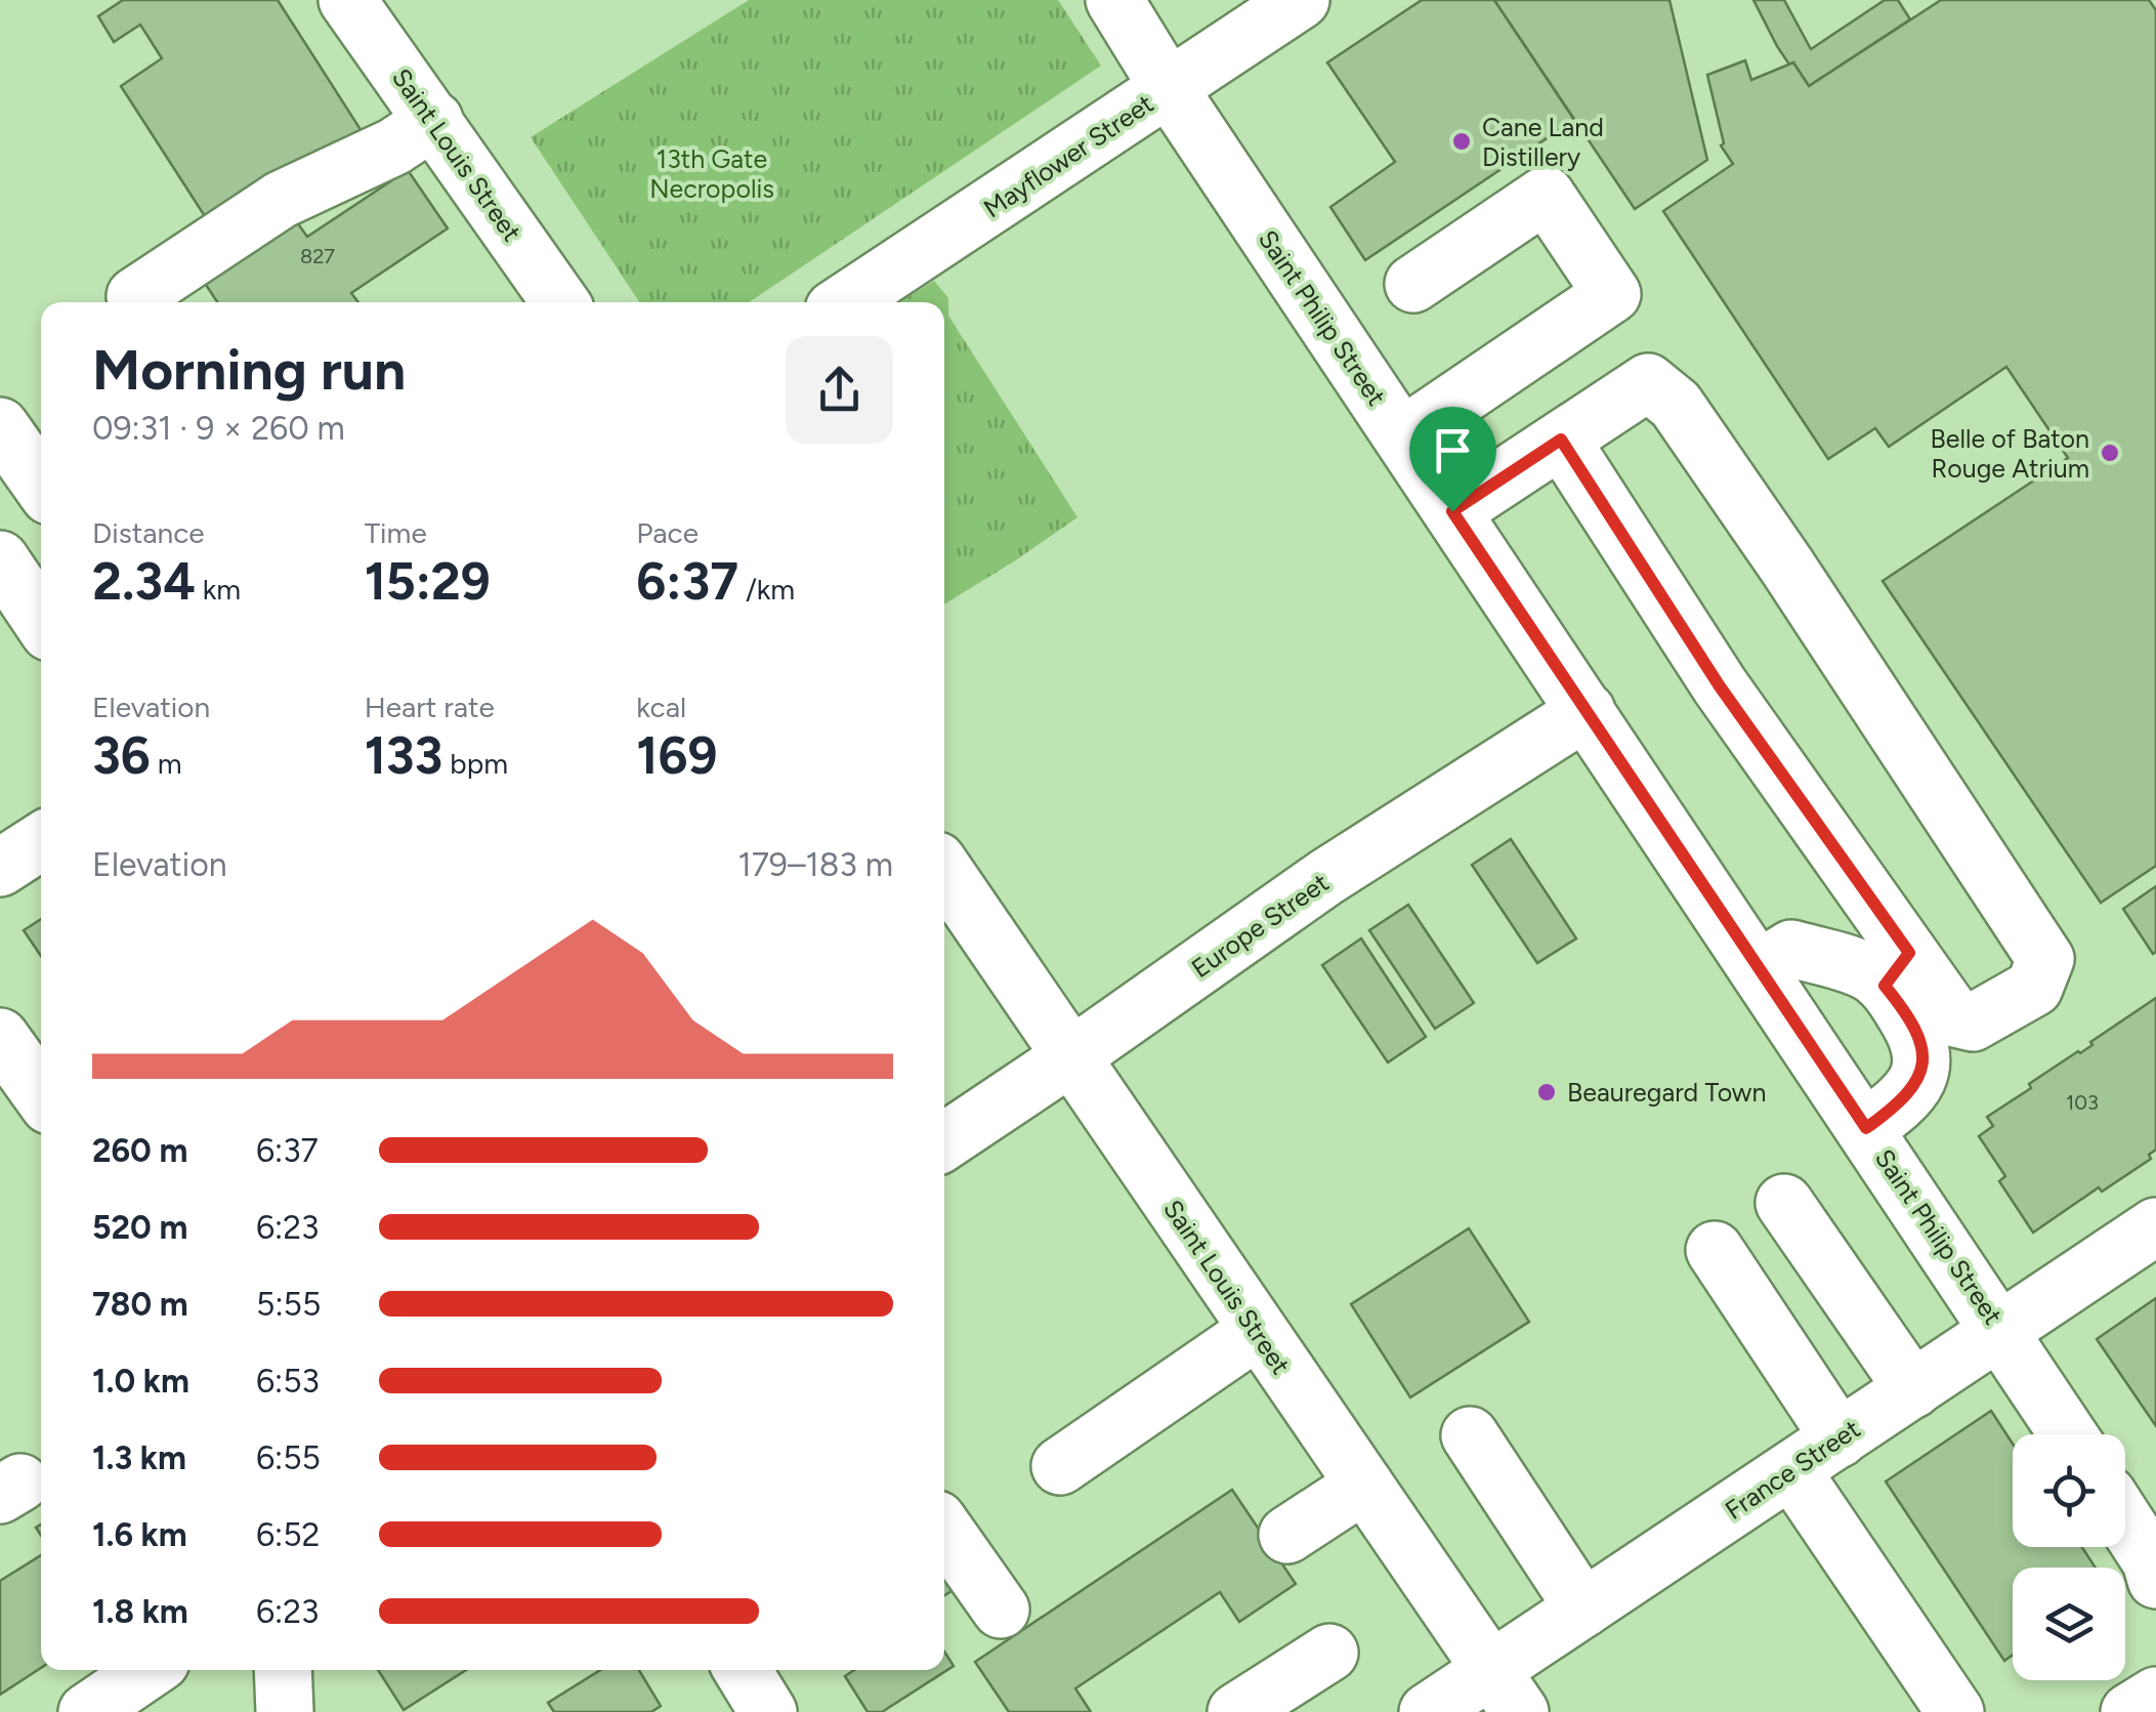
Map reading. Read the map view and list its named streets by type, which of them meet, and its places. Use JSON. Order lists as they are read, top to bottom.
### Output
{
  "streets": {
    "main road": [
      "Saint Louis Street",
      "Mayflower Street",
      "Saint Philip Street",
      "Europe Street",
      "France Street"
    ]
  },
  "crossings": [
    ["Saint Louis Street", "Europe Street"],
    ["Saint Louis Street", "France Street"],
    ["Mayflower Street", "Saint Philip Street"],
    ["Saint Philip Street", "Europe Street"],
    ["Saint Philip Street", "France Street"]
  ],
  "parks": ["13th Gate Necropolis"],
  "places": ["Cane Land Distillery", "Belle of Baton Rouge Atrium", "Beauregard Town"],
  "house_numbers": ["827", "103"],
  "page": {
    "heading": ["Morning run", "09:31 · 9 × 260 m"],
    "stats": [
      ["Distance", "2.34 km"],
      ["Time", "15:29"],
      ["Pace", "6:37 /km"],
      ["Elevation", "36 m"],
      ["Heart rate", "133 bpm"],
      ["kcal", "169"]
    ],
    "chart": ["Elevation", "179–183 m"],
    "list": [
      {
        "name": "260 m",
        "note": "6:37"
      },
      {
        "name": "520 m",
        "note": "6:23"
      },
      {
        "name": "780 m",
        "note": "5:55"
      },
      {
        "name": "1.0 km",
        "note": "6:53"
      },
      {
        "name": "1.3 km",
        "note": "6:55"
      },
      {
        "name": "1.6 km",
        "note": "6:52"
      },
      {
        "name": "1.8 km",
        "note": "6:23"
      }
    ]
  }
}
